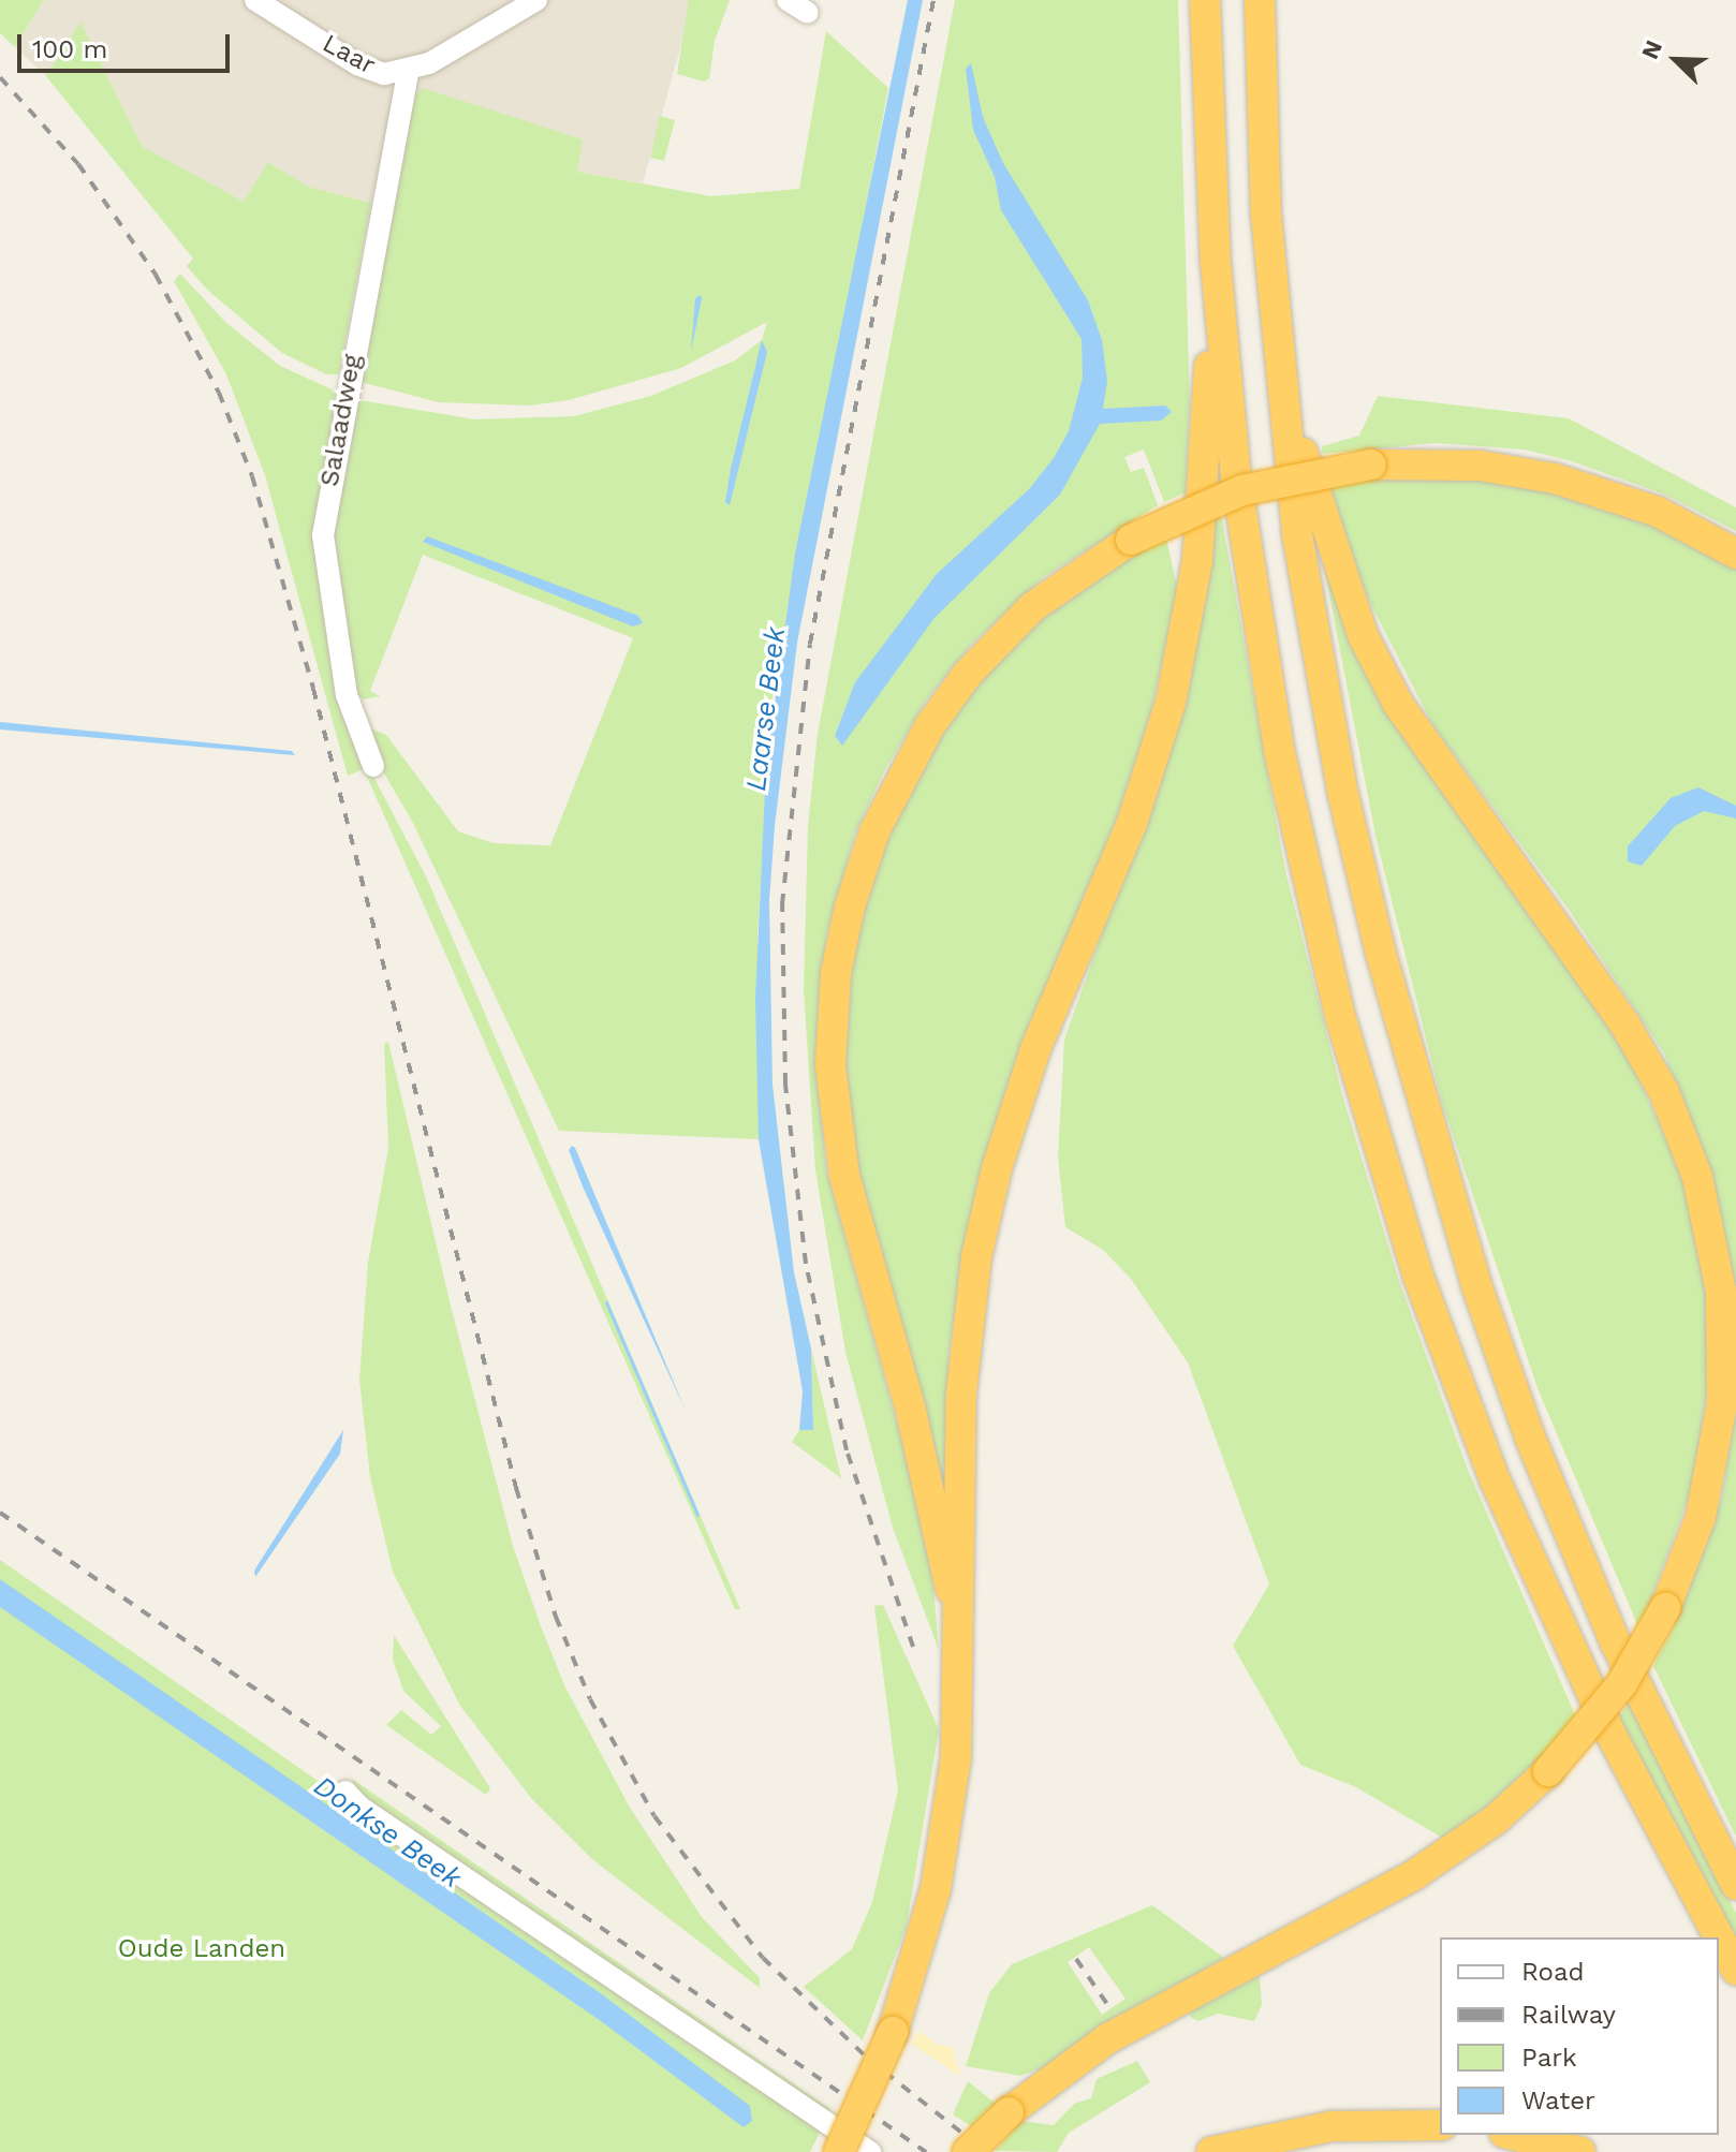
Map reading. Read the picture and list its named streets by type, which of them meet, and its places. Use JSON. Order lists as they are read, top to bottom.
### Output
{
  "streets": {
    "street": ["Laar", "Salaadweg"]
  },
  "crossings": [
    ["Laar", "Salaadweg"]
  ],
  "water": ["Laarse Beek", "Donkse Beek"],
  "parks": ["Oude Landen"],
  "legend": [
    "Road",
    "Railway",
    "Park",
    "Water"
  ],
  "scale_bar": "100 m",
  "north": "top left"
}
